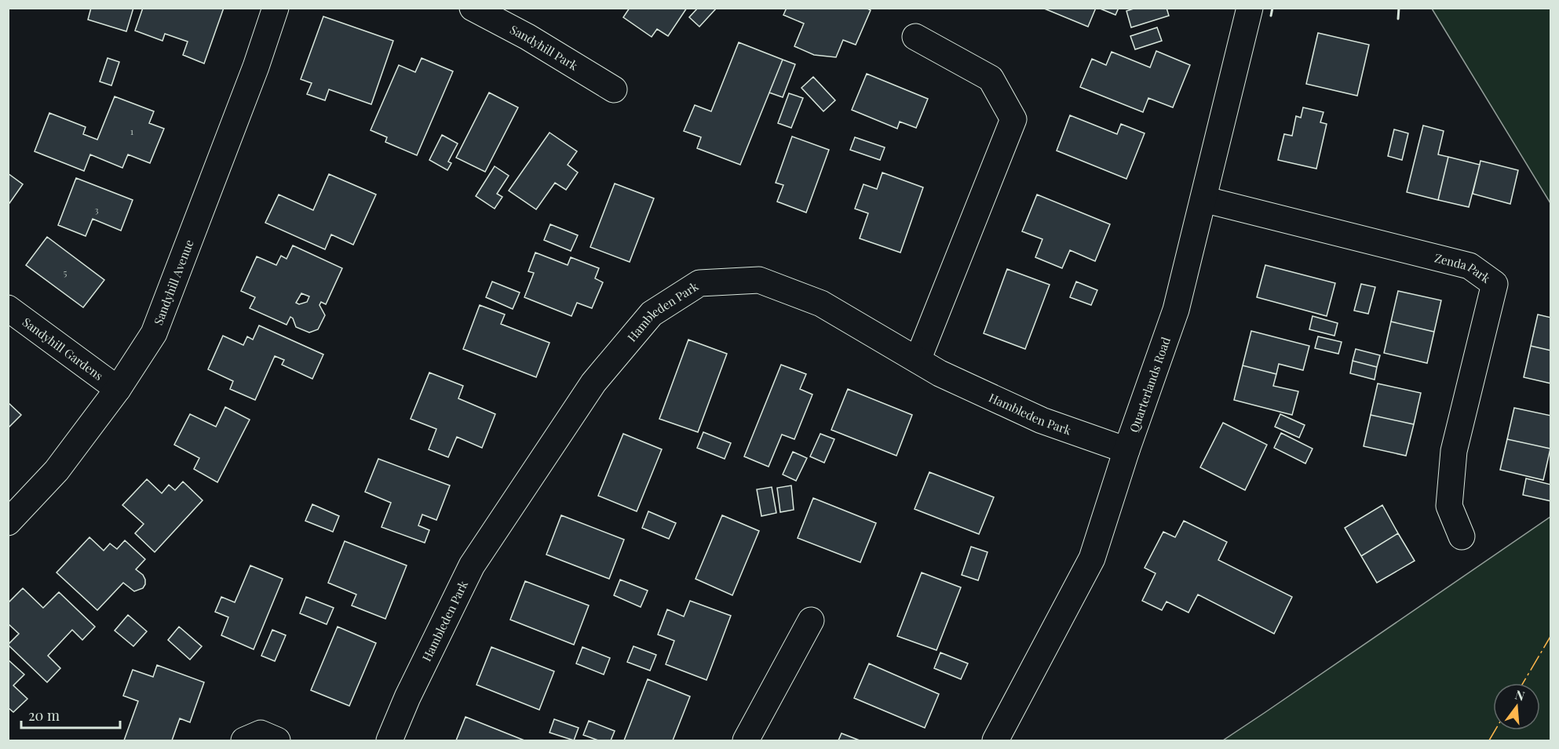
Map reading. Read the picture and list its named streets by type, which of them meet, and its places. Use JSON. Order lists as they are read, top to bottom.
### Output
{
  "streets": {
    "street": [
      "Sandyhill Park",
      "Zenda Park",
      "Sandyhill Avenue",
      "Hambleden Park",
      "Sandyhill Gardens",
      "Quarterlands Road"
    ]
  },
  "crossings": [
    ["Zenda Park", "Quarterlands Road"],
    ["Sandyhill Avenue", "Sandyhill Gardens"],
    ["Hambleden Park", "Quarterlands Road"]
  ],
  "house_numbers": ["1", "3", "5"],
  "scale_bar": "20 m",
  "north": "top"
}
